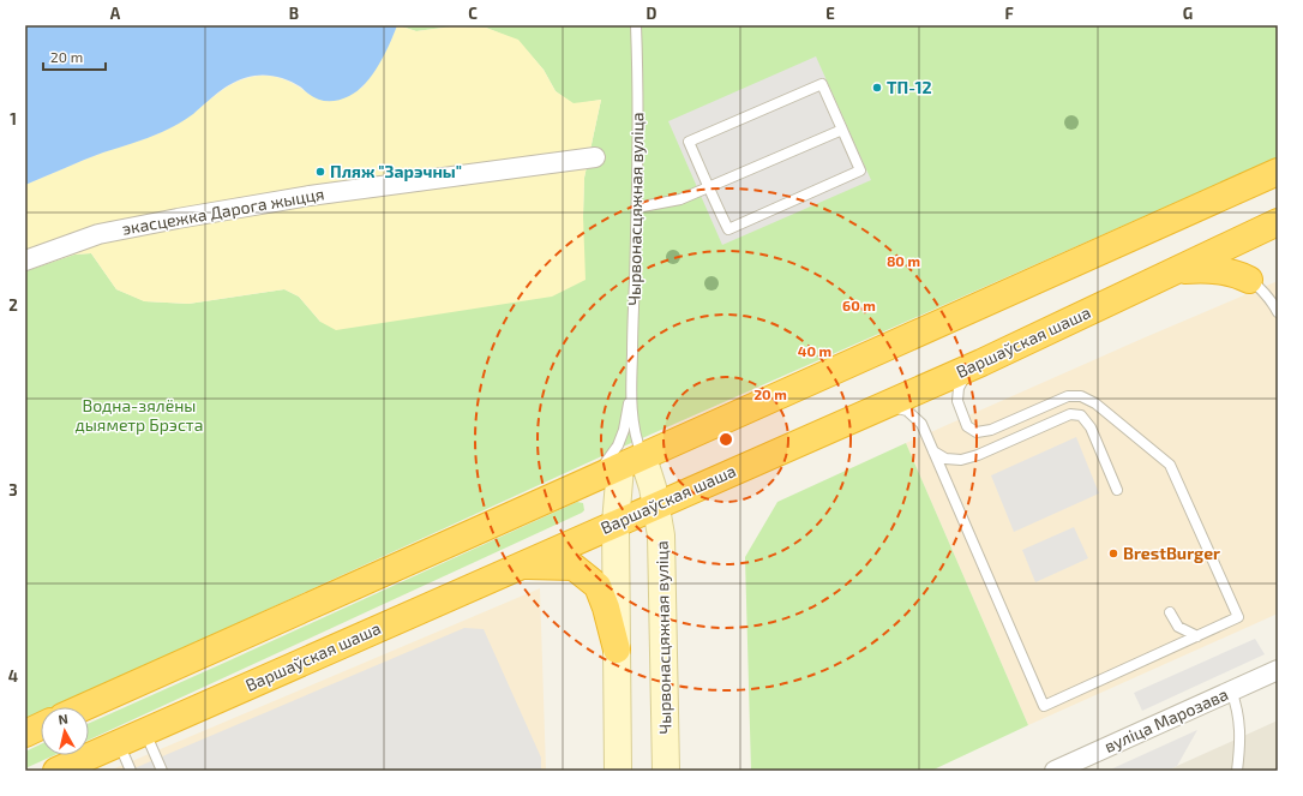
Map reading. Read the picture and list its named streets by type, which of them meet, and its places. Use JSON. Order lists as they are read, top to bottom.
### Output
{
  "streets": {
    "highway": ["Варшаўская шаша"],
    "main road": ["Чырвонасцяжная вуліца"],
    "street": ["экасцежка Дарога жыцця", "вуліца Марозава"]
  },
  "crossings": [
    ["Чырвонасцяжная вуліца", "Варшаўская шаша"]
  ],
  "parks": ["Водна-зялёны дыяметр Брэста"],
  "places": ["ТП-12", "Пляж \"Зарэчны\"", "BrestBurger"],
  "scale_bar": "20 m",
  "north": "top",
  "grid": {
    "columns": [
      "A",
      "B",
      "C",
      "D",
      "E",
      "F",
      "G"
    ],
    "rows": [
      "1",
      "2",
      "3",
      "4"
    ]
  },
  "rings": [
    "80 m",
    "60 m",
    "40 m",
    "20 m"
  ]
}
